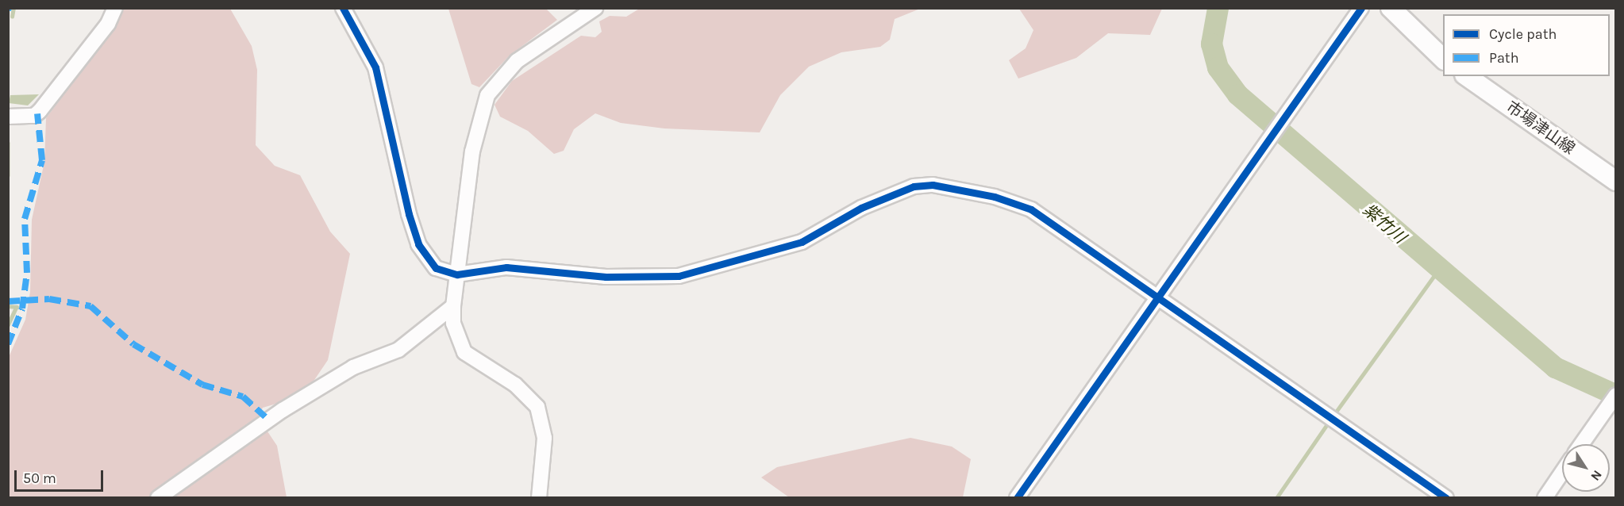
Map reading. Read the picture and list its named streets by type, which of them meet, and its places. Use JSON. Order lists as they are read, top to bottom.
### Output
{
  "streets": {
    "main road": ["市場津山線"]
  },
  "water": ["紫竹川"],
  "legend": ["Cycle path", "Path"],
  "scale_bar": "50 m",
  "north": "bottom right"
}
